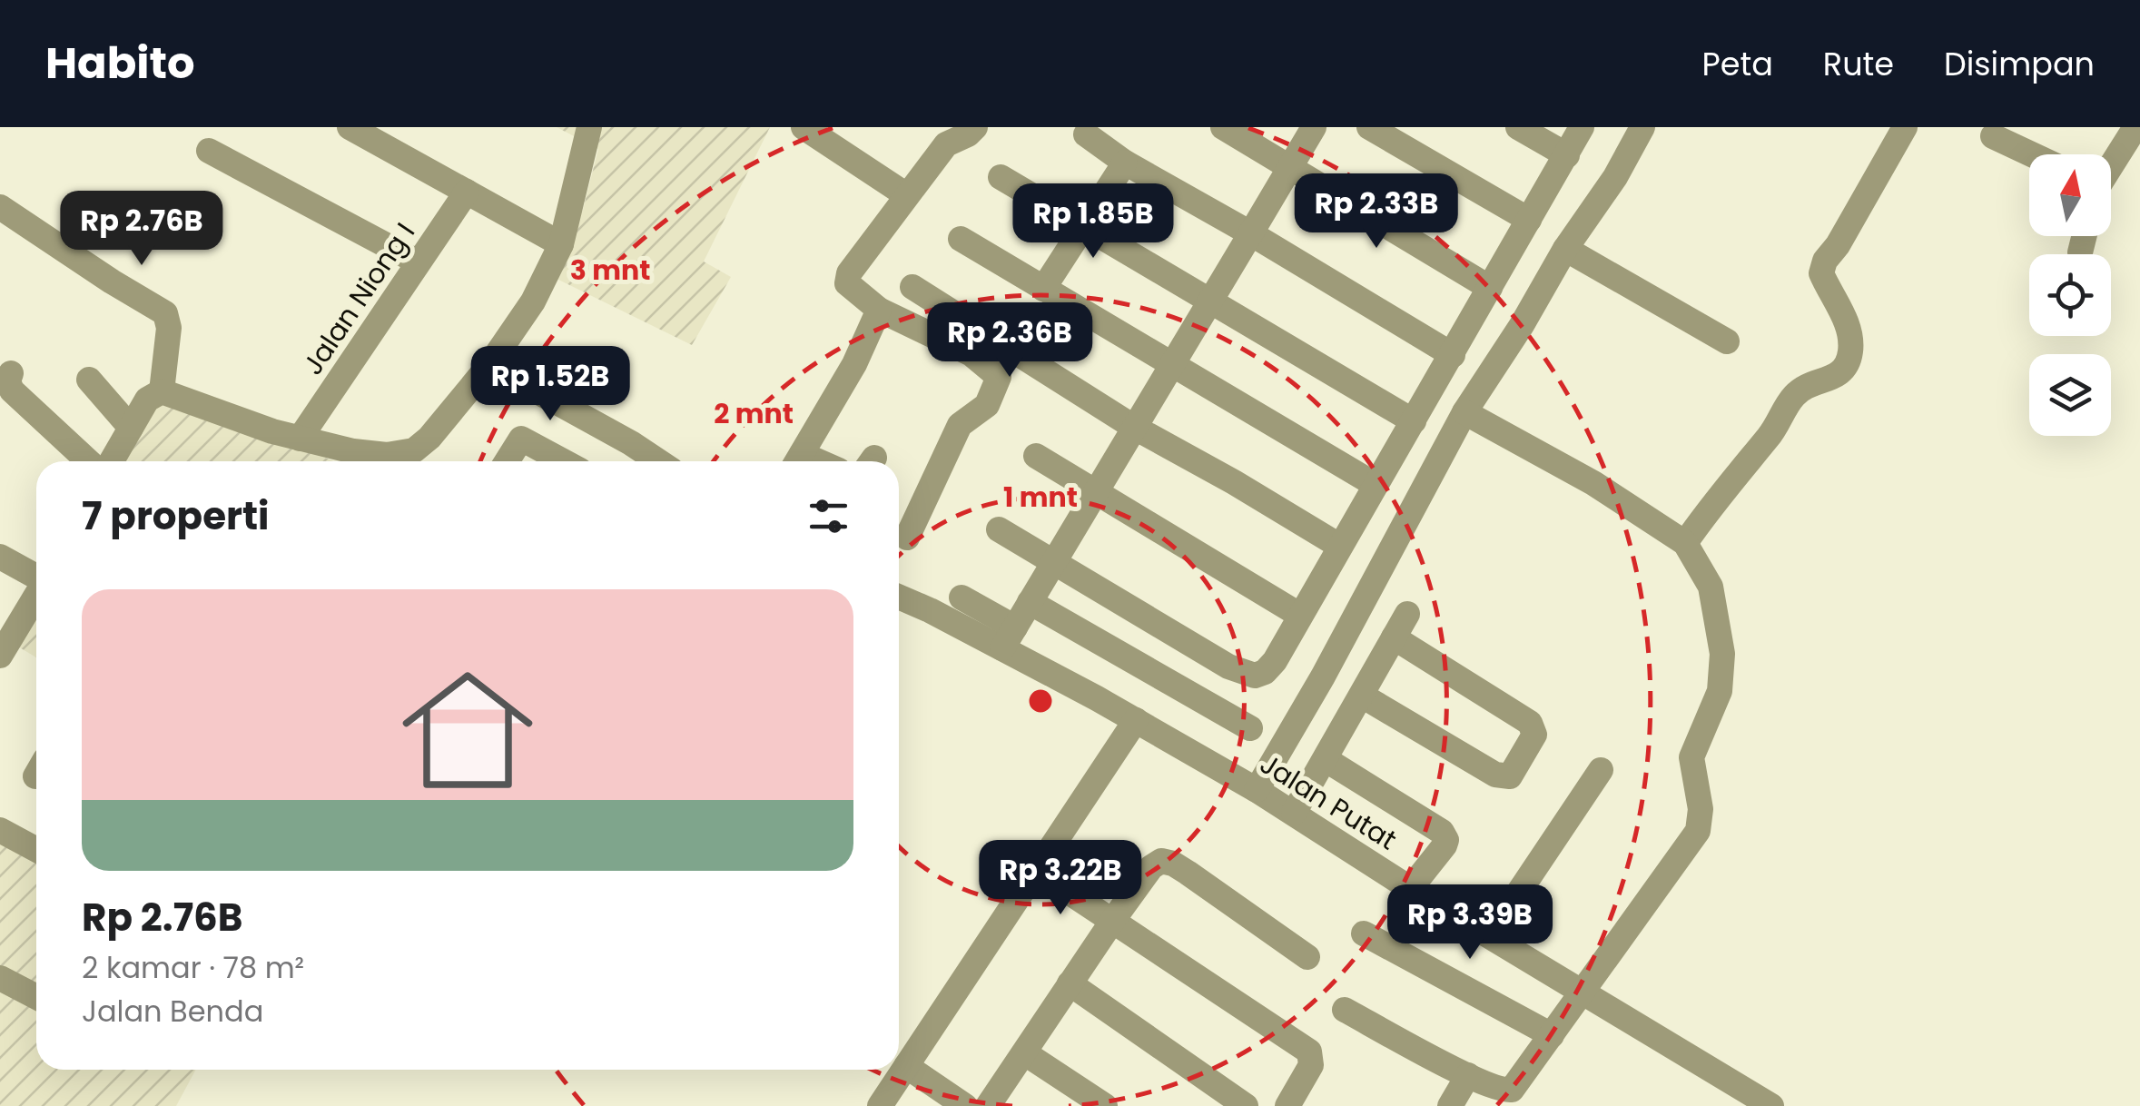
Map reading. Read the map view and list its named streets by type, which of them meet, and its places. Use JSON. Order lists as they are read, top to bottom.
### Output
{
  "streets": {
    "street": ["Jalan Niong I", "Jalan Putat"]
  },
  "north": "top",
  "page": {
    "header": "Habito",
    "nav": ["Peta", "Rute", "Disimpan"],
    "price": [
      "Rp 2.33B",
      "Rp 1.85B",
      "Rp 2.76B",
      "Rp 2.36B",
      "Rp 1.52B",
      "Rp 3.22B",
      "Rp 3.39B"
    ],
    "heading": "7 properti",
    "list": [
      {
        "name": "Rp 2.76B",
        "note": "2 kamar · 78 m² · Jalan Benda"
      }
    ]
  },
  "rings": ["3 mnt", "2 mnt", "1 mnt"]
}
